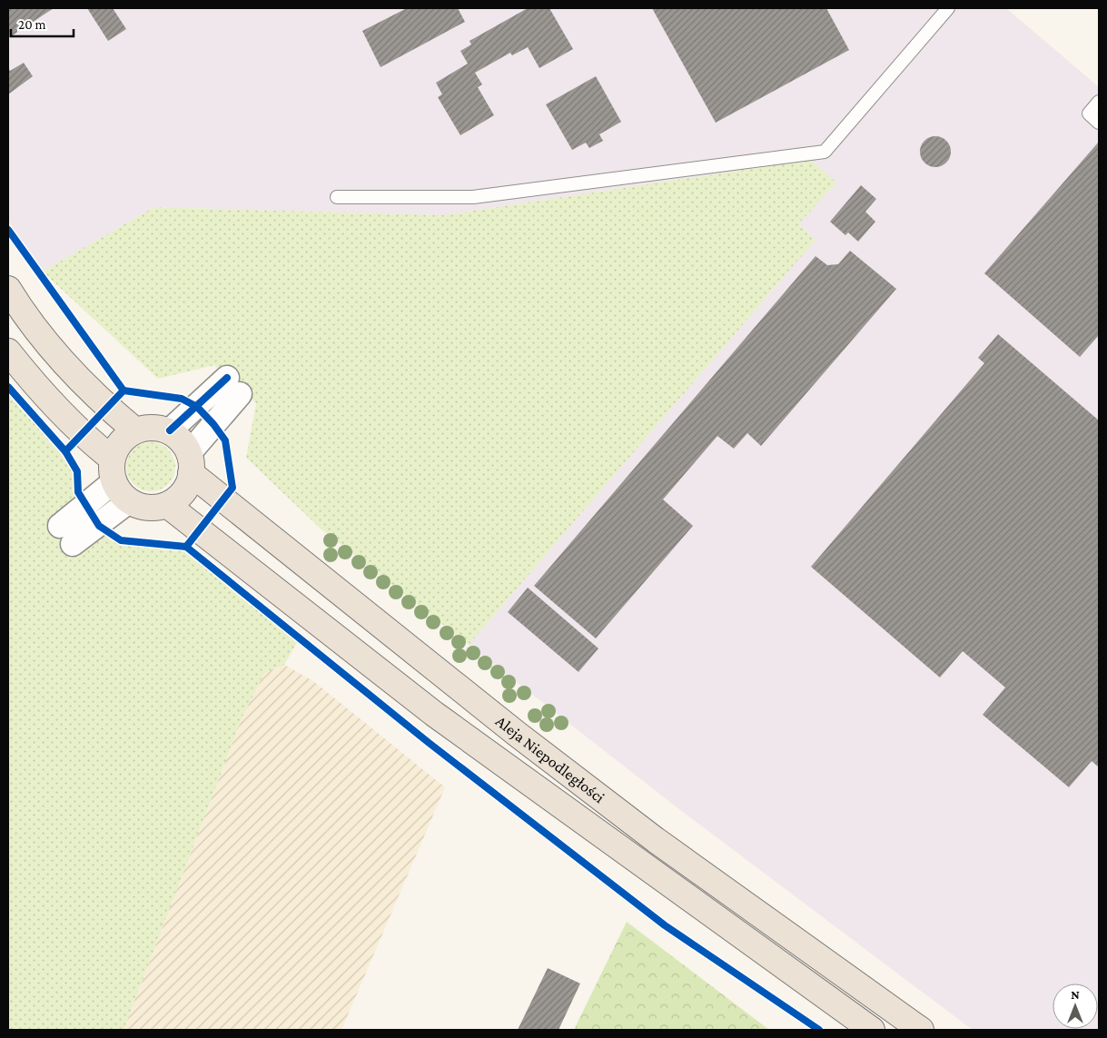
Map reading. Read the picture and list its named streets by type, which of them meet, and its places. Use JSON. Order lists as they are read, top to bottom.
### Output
{
  "streets": {
    "main road": ["Aleja Niepodległości"]
  },
  "scale_bar": "20 m",
  "north": "top"
}
